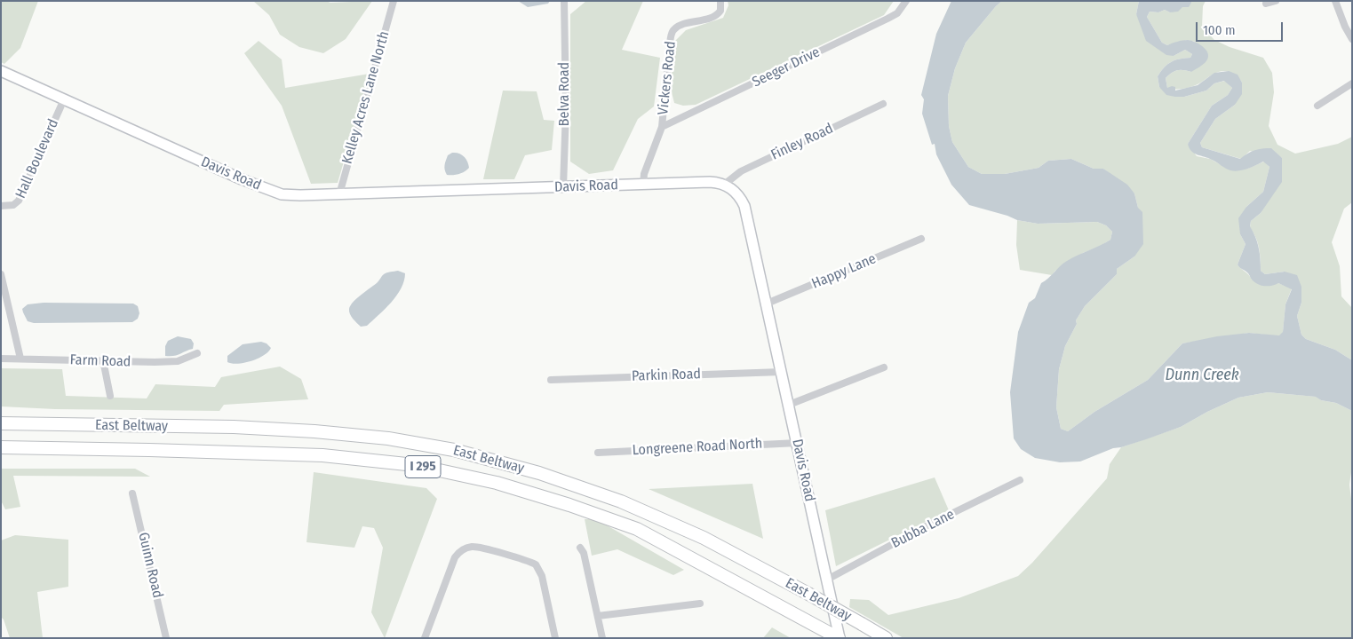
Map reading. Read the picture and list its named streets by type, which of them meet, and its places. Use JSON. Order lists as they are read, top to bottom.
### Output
{
  "streets": {
    "highway": ["East Beltway", "I 295"],
    "street": [
      "Seeger Drive",
      "Vickers Road",
      "Belva Road",
      "Kelley Acres Lane North",
      "Finley Road",
      "Hall Boulevard",
      "Davis Road",
      "Happy Lane",
      "Farm Road",
      "Parkin Road",
      "Longreene Road North",
      "Bubba Lane",
      "Guinn Road"
    ]
  },
  "crossings": [
    ["Seeger Drive", "Vickers Road"],
    ["Vickers Road", "Davis Road"],
    ["Belva Road", "Davis Road"],
    ["Kelley Acres Lane North", "Davis Road"],
    ["Finley Road", "Davis Road"],
    ["Hall Boulevard", "Davis Road"],
    ["Davis Road", "Happy Lane"],
    ["Davis Road", "Parkin Road"],
    ["Davis Road", "East Beltway"],
    ["Davis Road", "Longreene Road North"],
    ["Davis Road", "Bubba Lane"]
  ],
  "water": ["Dunn Creek"],
  "scale_bar": "100 m"
}
